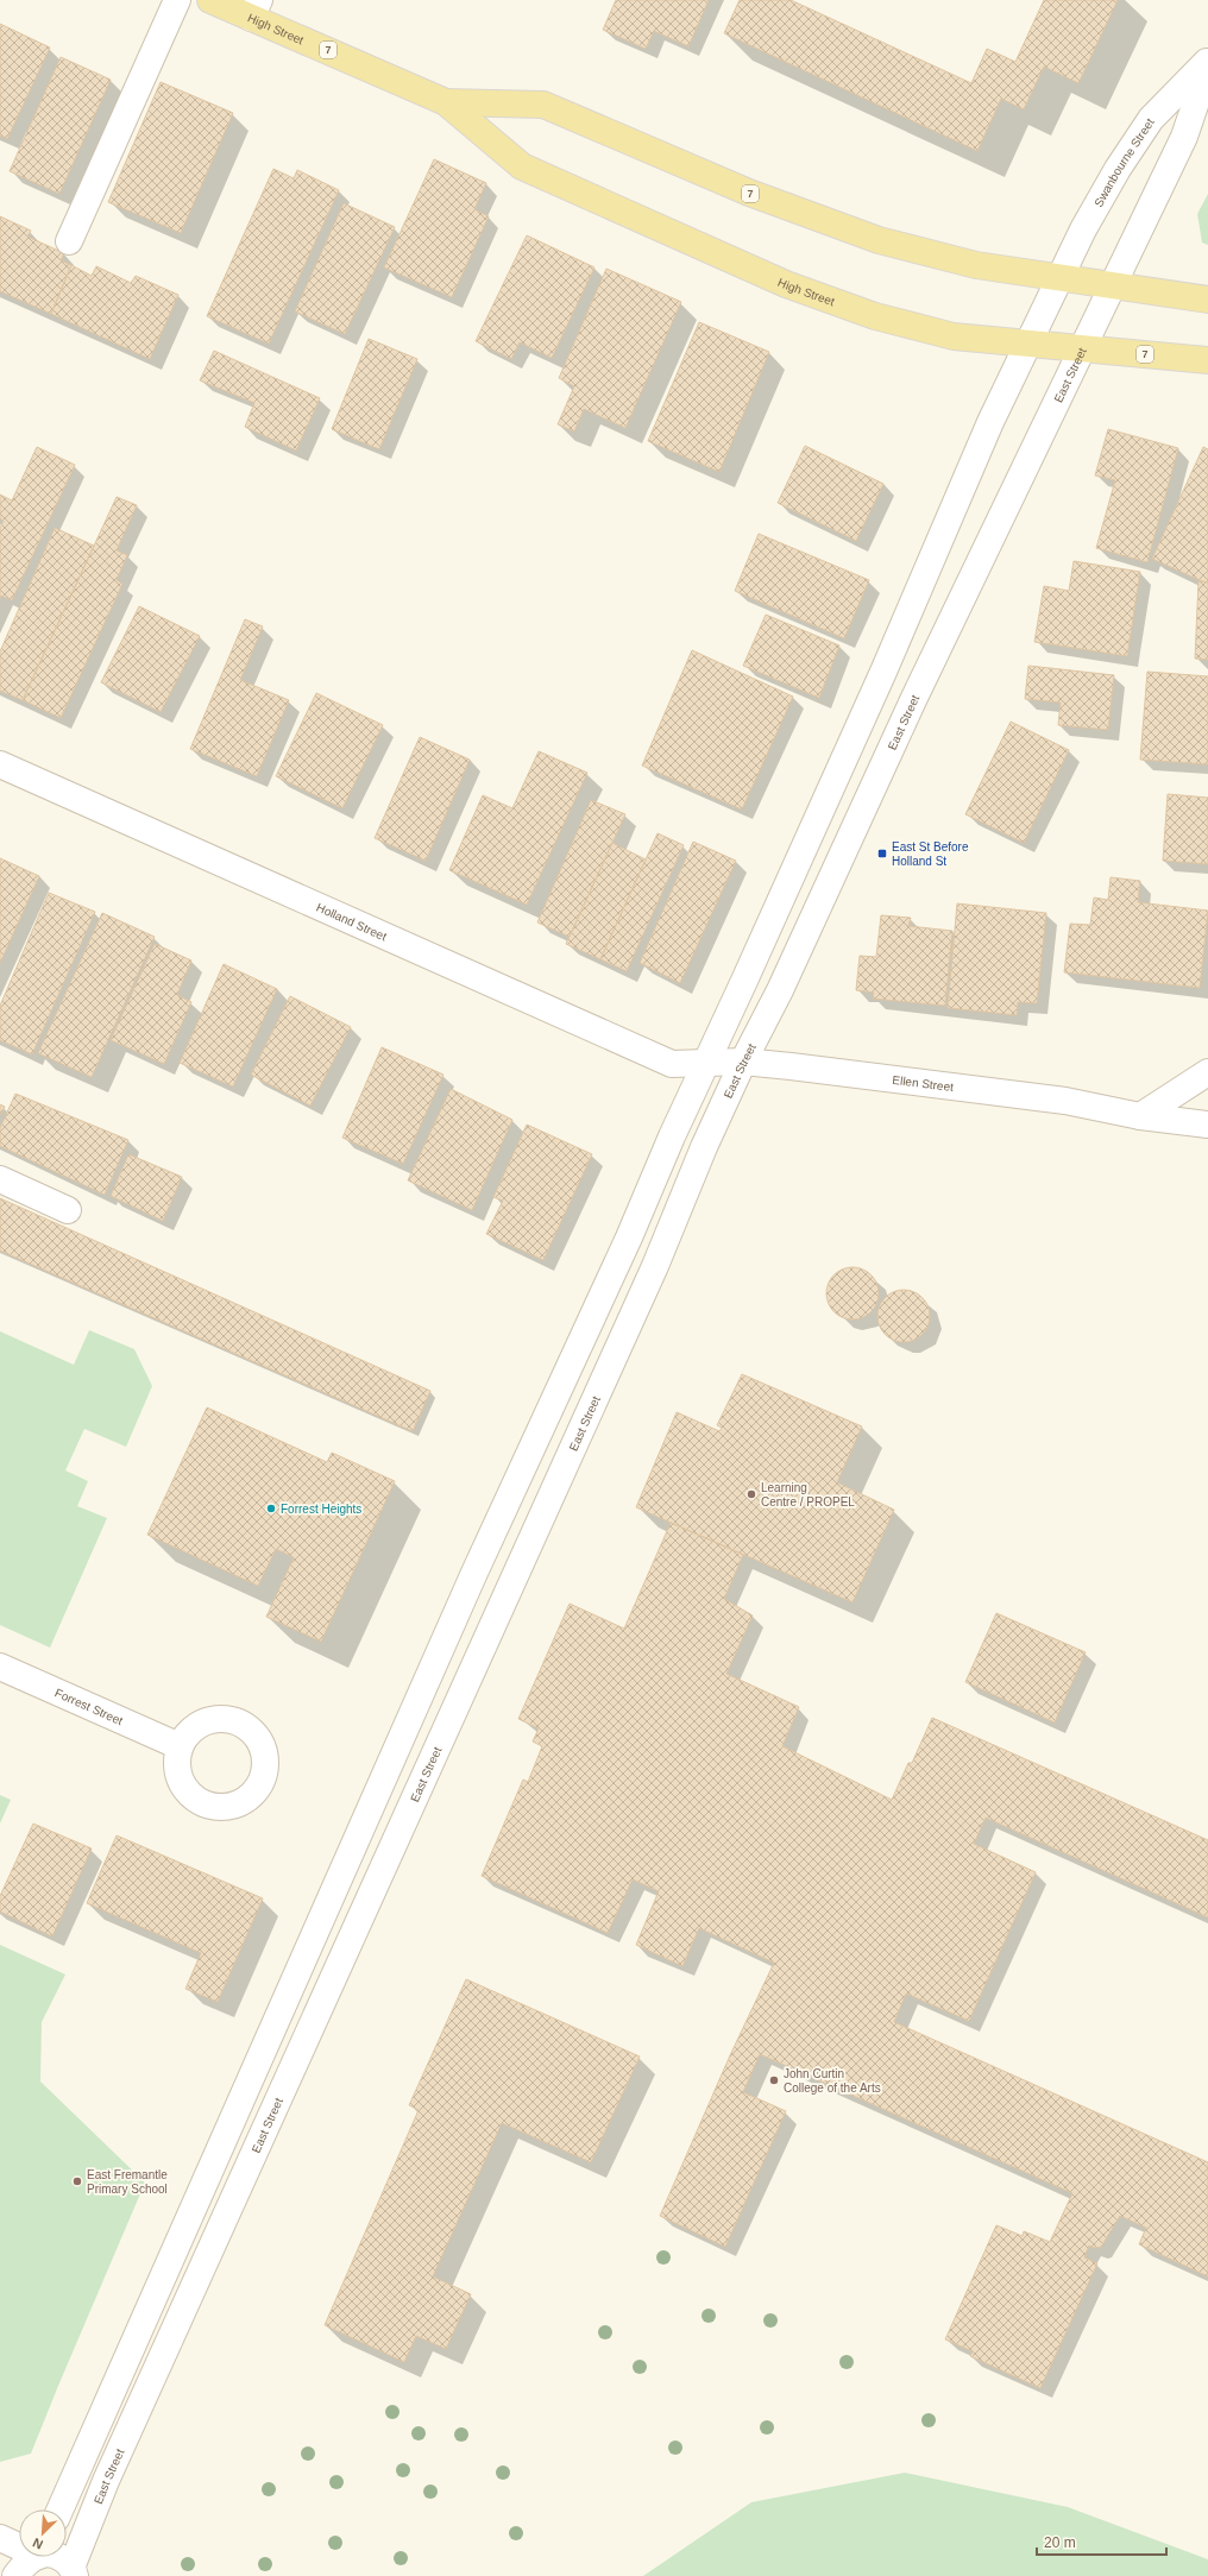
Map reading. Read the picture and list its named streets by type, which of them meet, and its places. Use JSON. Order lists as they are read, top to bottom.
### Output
{
  "streets": {
    "main road": ["High Street", "7"],
    "street": [
      "Swanbourne Street",
      "East Street",
      "Holland Street",
      "Ellen Street",
      "Forrest Street"
    ]
  },
  "crossings": [
    ["High Street", "Swanbourne Street"],
    ["High Street", "East Street"],
    ["East Street", "Ellen Street"],
    ["Holland Street", "Ellen Street"]
  ],
  "places": {
    "transit": ["East St Before Holland St"],
    "other": [
      "Learning Centre / PROPEL",
      "Forrest Heights",
      "John Curtin College of the Arts",
      "East Fremantle Primary School"
    ]
  },
  "scale_bar": "20 m",
  "north": "bottom left"
}
